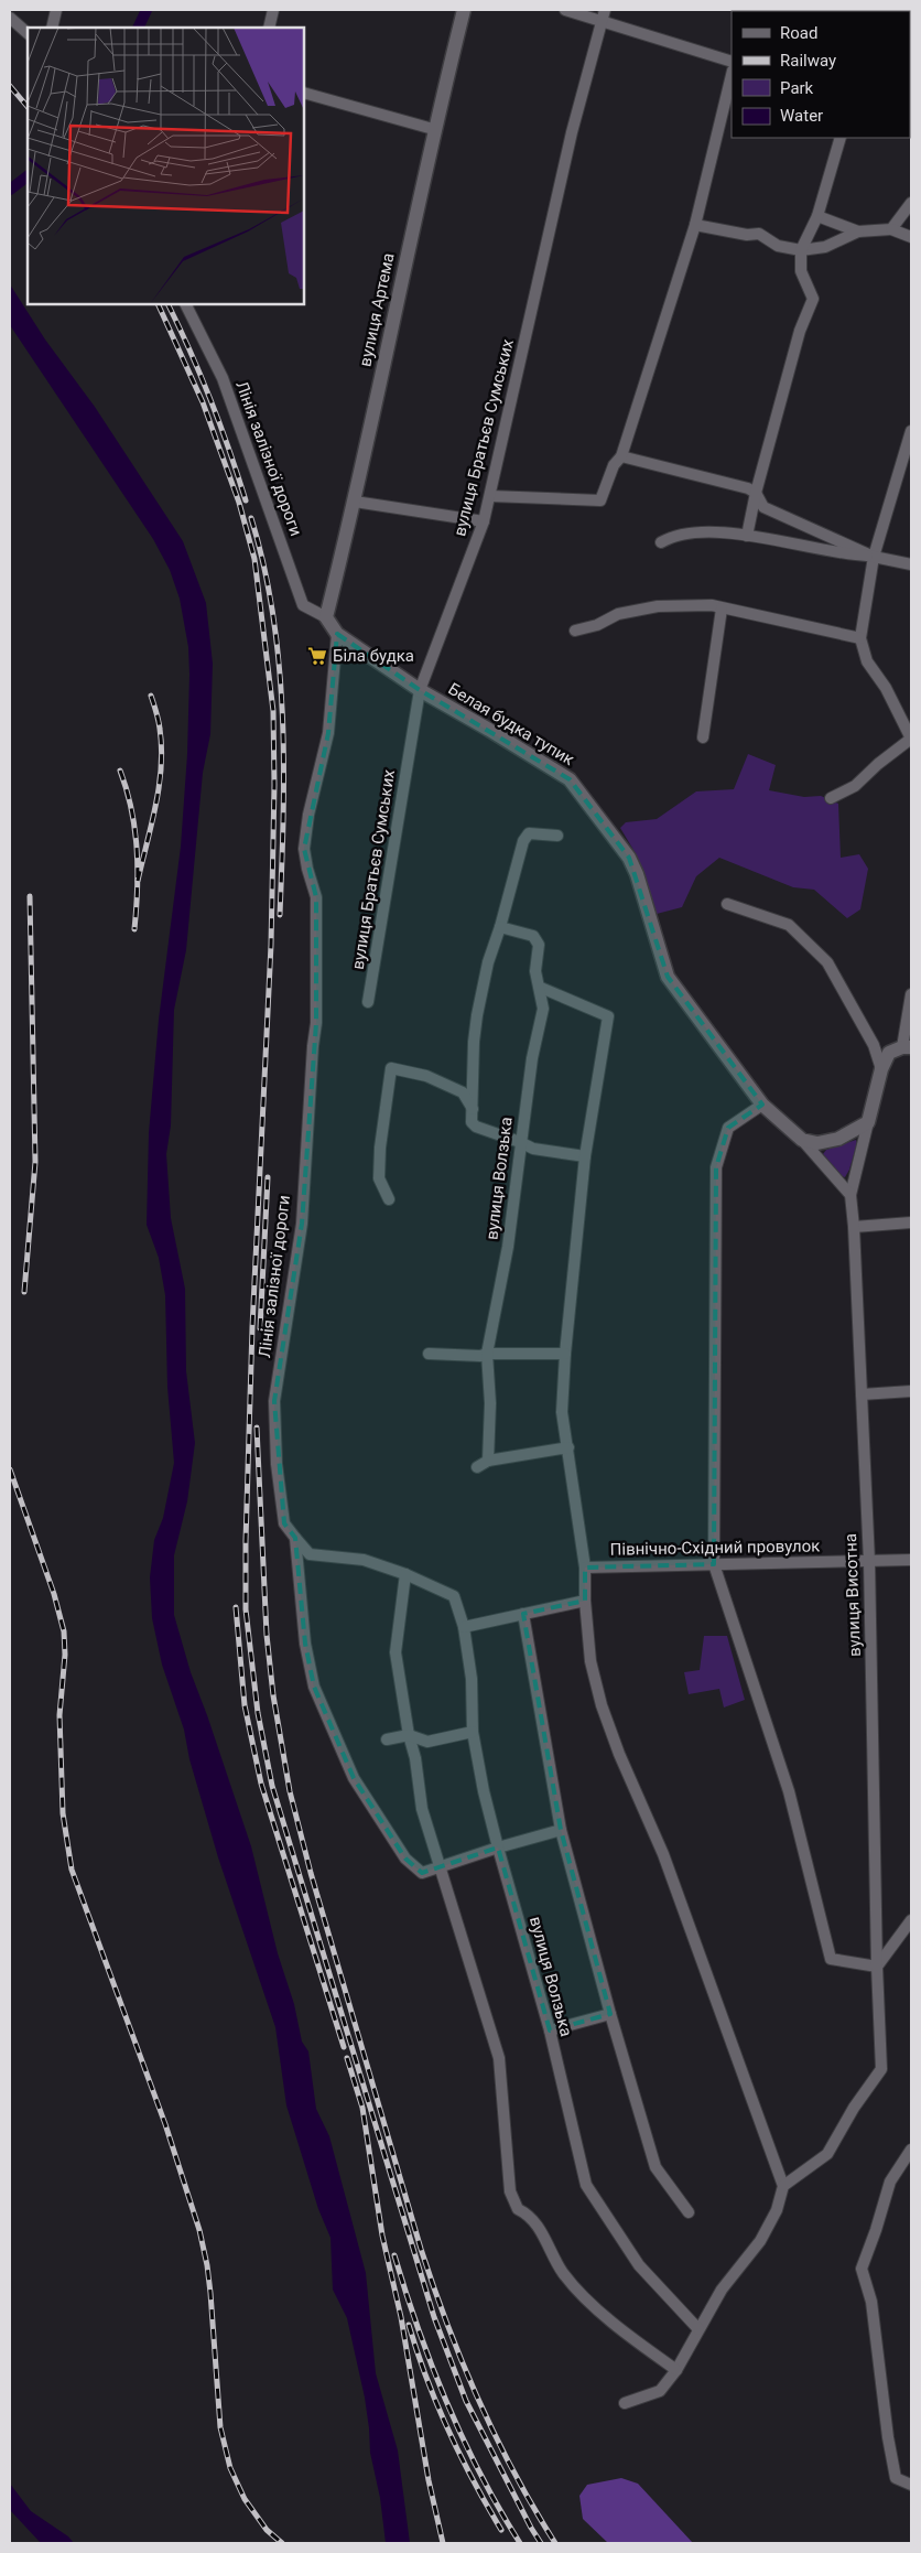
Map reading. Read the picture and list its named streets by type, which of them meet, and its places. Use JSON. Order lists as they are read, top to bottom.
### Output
{
  "streets": {
    "street": [
      "вулиця Артема",
      "вулиця Братьєв Сумських",
      "Лінія залізної дороги",
      "Белая будка тупик",
      "вулиця Волзька",
      "Північно-Східний провулок",
      "вулиця Висотна"
    ]
  },
  "crossings": [
    ["вулиця Артема", "Лінія залізної дороги"],
    ["вулиця Артема", "Белая будка тупик"],
    ["вулиця Братьєв Сумських", "Белая будка тупик"],
    ["Лінія залізної дороги", "Белая будка тупик"],
    ["Північно-Східний провулок", "вулиця Висотна"]
  ],
  "places": {
    "supermarket": ["Біла будка"]
  },
  "legend": [
    "Road",
    "Railway",
    "Park",
    "Water"
  ]
}
